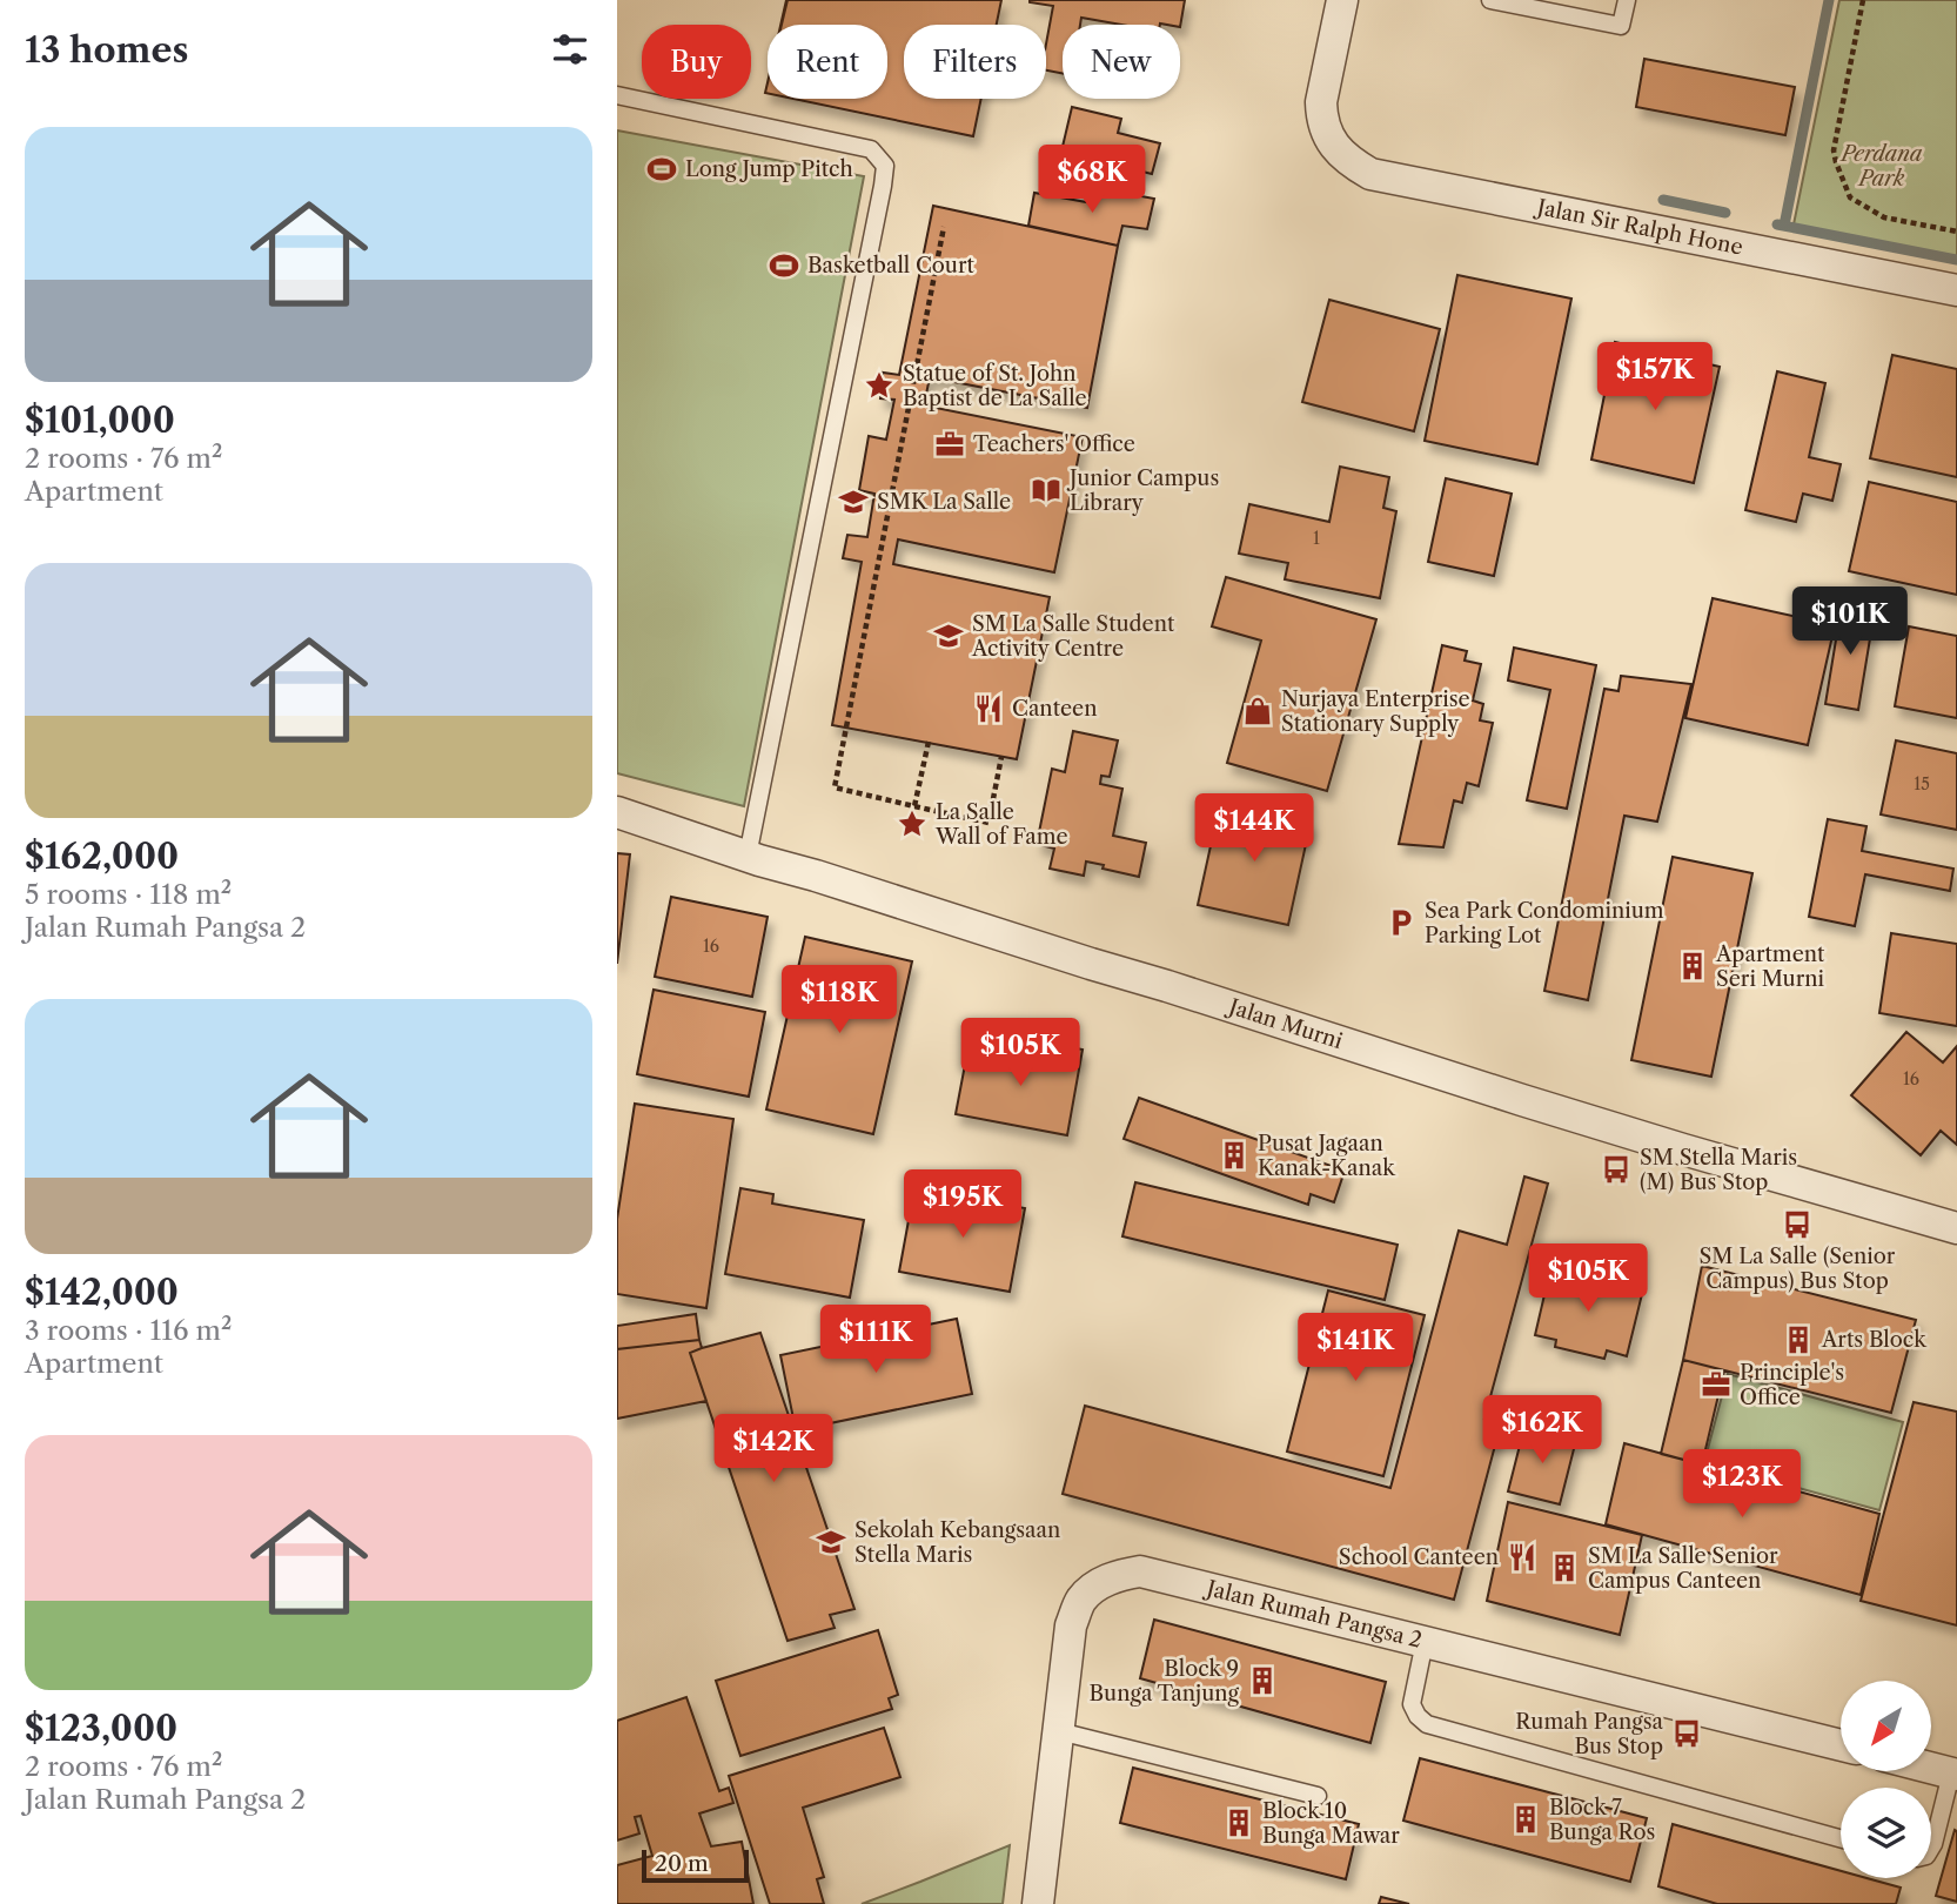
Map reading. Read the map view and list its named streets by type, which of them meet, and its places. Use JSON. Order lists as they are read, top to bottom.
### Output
{
  "streets": {
    "street": ["Jalan Sir Ralph Hone", "Jalan Murni", "Jalan Rumah Pangsa 2"]
  },
  "parks": ["Perdana Park"],
  "places": {
    "sports": ["Long Jump Pitch", "Basketball Court"],
    "place": ["Statue of St. John Baptist de La Salle", "La Salle Wall of Fame"],
    "office": ["Teachers' Office", "Principle's Office"],
    "library": ["Junior Campus Library"],
    "school or university": ["SMK La Salle", "SM La Salle Student Activity Centre", "Sekolah Kebangsaan Stella Maris"],
    "restaurant": ["Canteen", "School Canteen"],
    "shop": ["Nurjaya Enterprise Stationary Supply"],
    "parking": ["Sea Park Condominium Parking Lot"],
    "building": [
      "Apartment Seri Murni",
      "Pusat Jagaan Kanak-Kanak",
      "Arts Block",
      "SM La Salle Senior Campus Canteen",
      "Block 9 Bunga Tanjung",
      "Block 7 Bunga Ros",
      "Block 10 Bunga Mawar"
    ],
    "bus stop": ["SM Stella Maris (M) Bus Stop", "SM La Salle (Senior Campus) Bus Stop", "Rumah Pangsa Bus Stop"]
  },
  "house_numbers": [
    "1",
    "15",
    "16",
    "16"
  ],
  "scale_bar": "20 m",
  "north": "bottom left",
  "page": {
    "heading": "13 homes",
    "chip": [
      "Buy",
      "Rent",
      "Filters",
      "New"
    ],
    "list": [
      {
        "name": "$101,000",
        "note": "2 rooms · 76 m² · Apartment"
      },
      {
        "name": "$162,000",
        "note": "5 rooms · 118 m² · Jalan Rumah Pangsa 2"
      },
      {
        "name": "$142,000",
        "note": "3 rooms · 116 m² · Apartment"
      },
      {
        "name": "$123,000",
        "note": "2 rooms · 76 m² · Jalan Rumah Pangsa 2"
      }
    ],
    "price": [
      "$68K",
      "$157K",
      "$101K",
      "$144K",
      "$118K",
      "$105K",
      "$195K",
      "$105K",
      "$111K",
      "$141K",
      "$162K",
      "$142K",
      "$123K"
    ],
    "scale": "20 m"
  }
}
